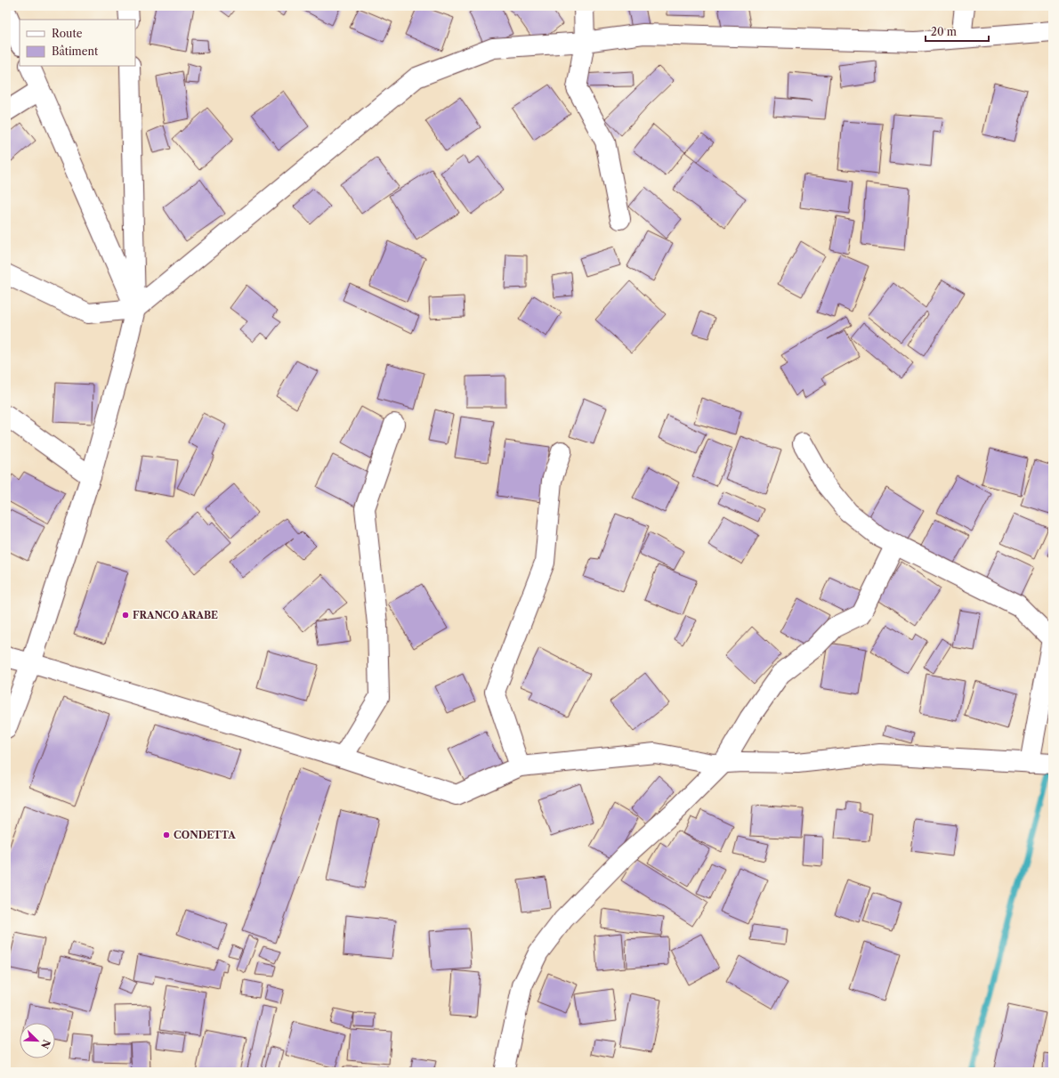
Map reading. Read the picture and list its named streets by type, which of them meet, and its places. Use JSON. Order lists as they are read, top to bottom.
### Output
{
  "places": ["FRANCO ARABE", "CONDETTA"],
  "legend": ["Route", "Bâtiment"],
  "scale_bar": "20 m",
  "north": "bottom right"
}
